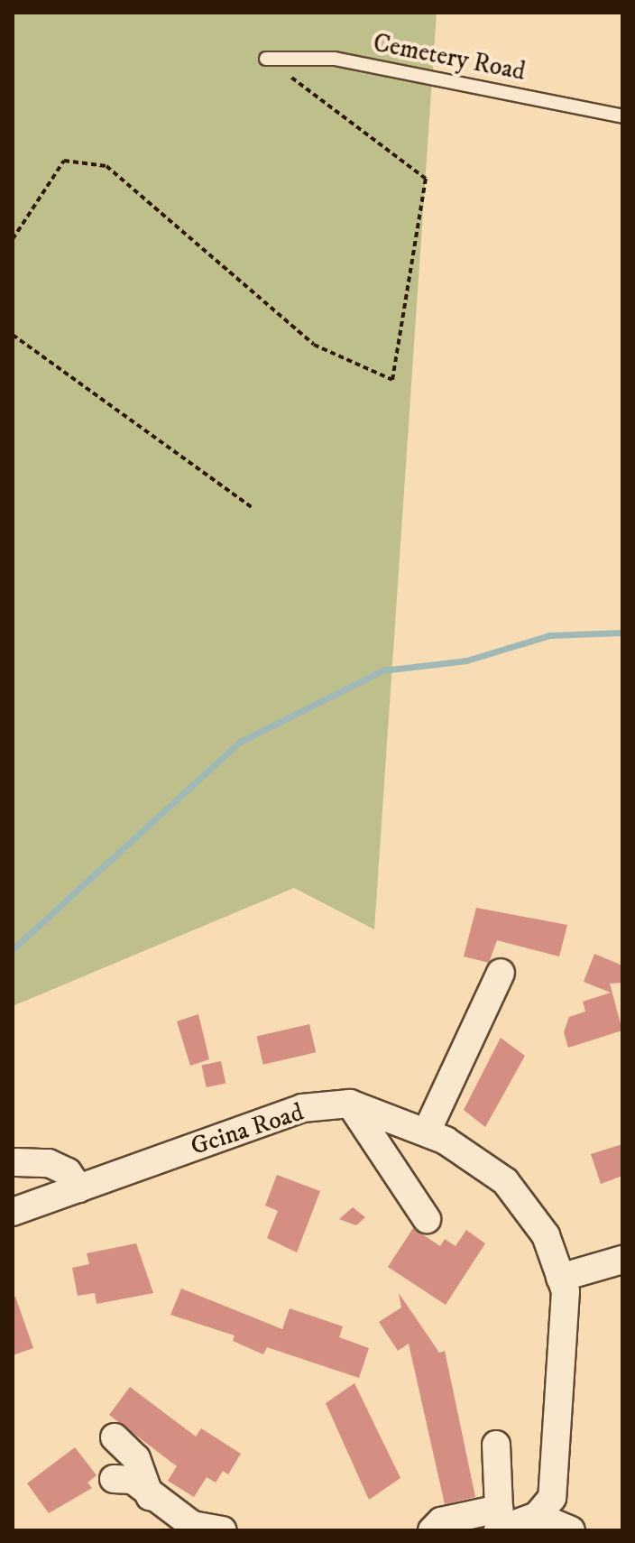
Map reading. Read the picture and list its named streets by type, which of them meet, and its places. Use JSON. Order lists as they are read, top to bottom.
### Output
{
  "streets": {
    "street": ["Gcina Road"],
    "lane": ["Cemetery Road"]
  }
}
